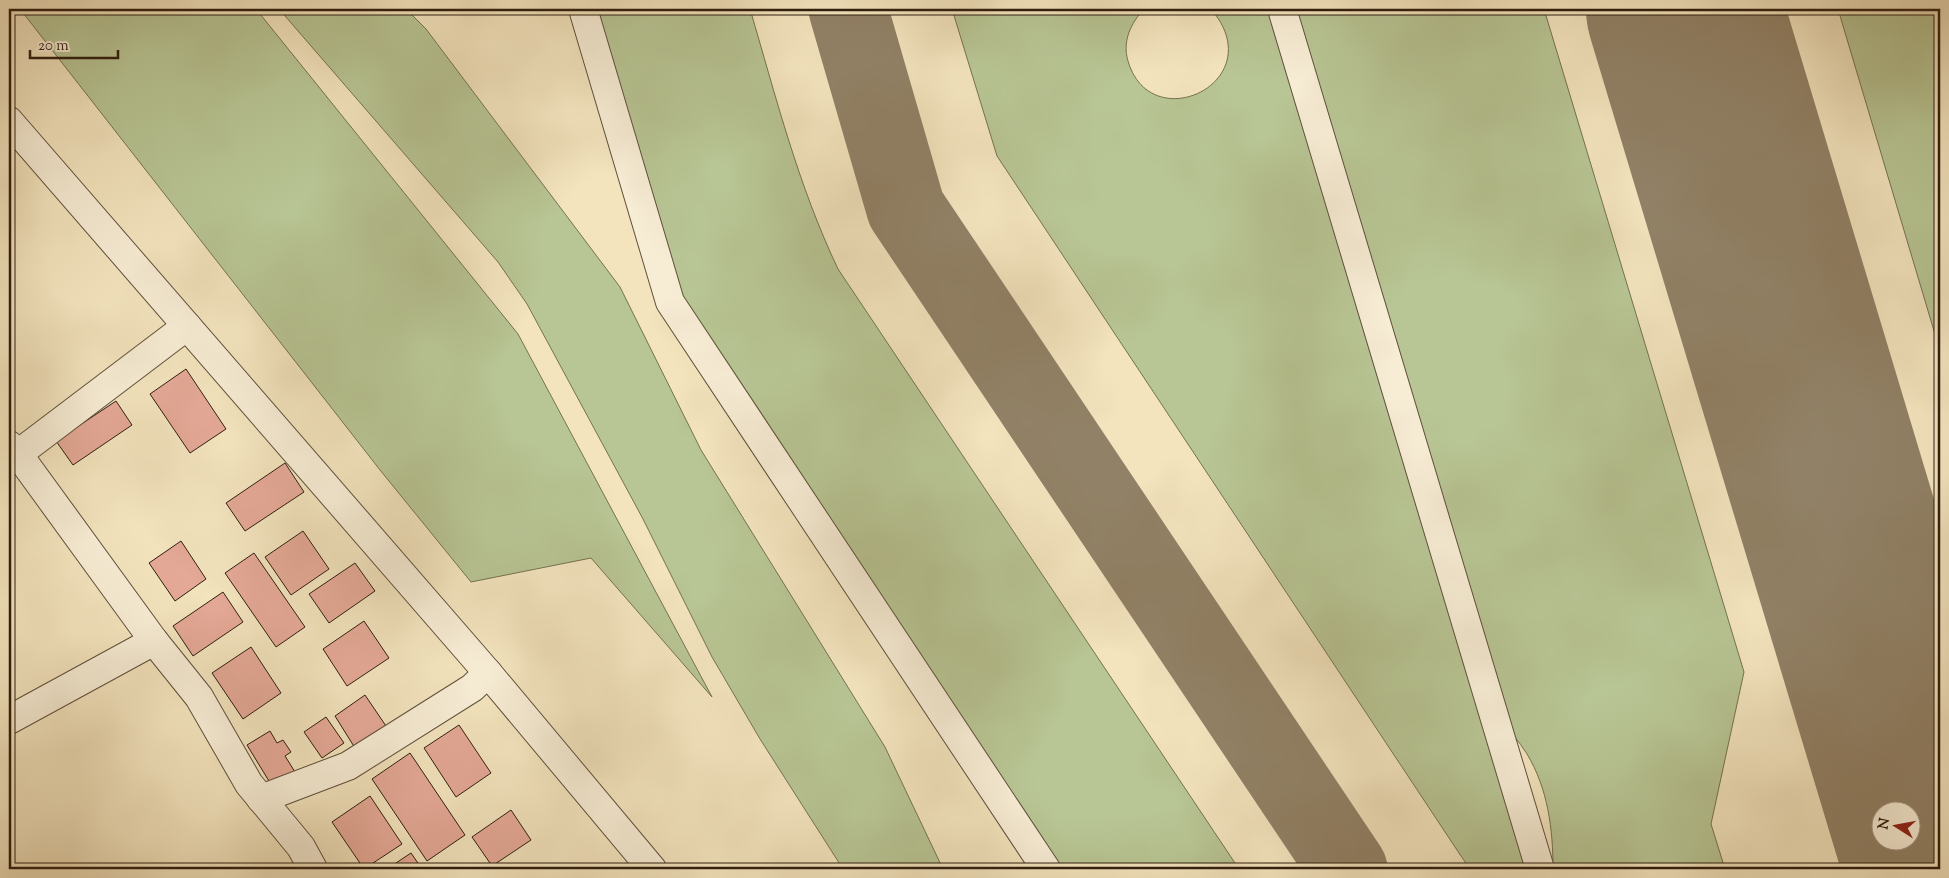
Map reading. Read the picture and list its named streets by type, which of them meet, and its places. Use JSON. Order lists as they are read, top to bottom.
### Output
{
  "scale_bar": "20 m",
  "north": "left"
}
